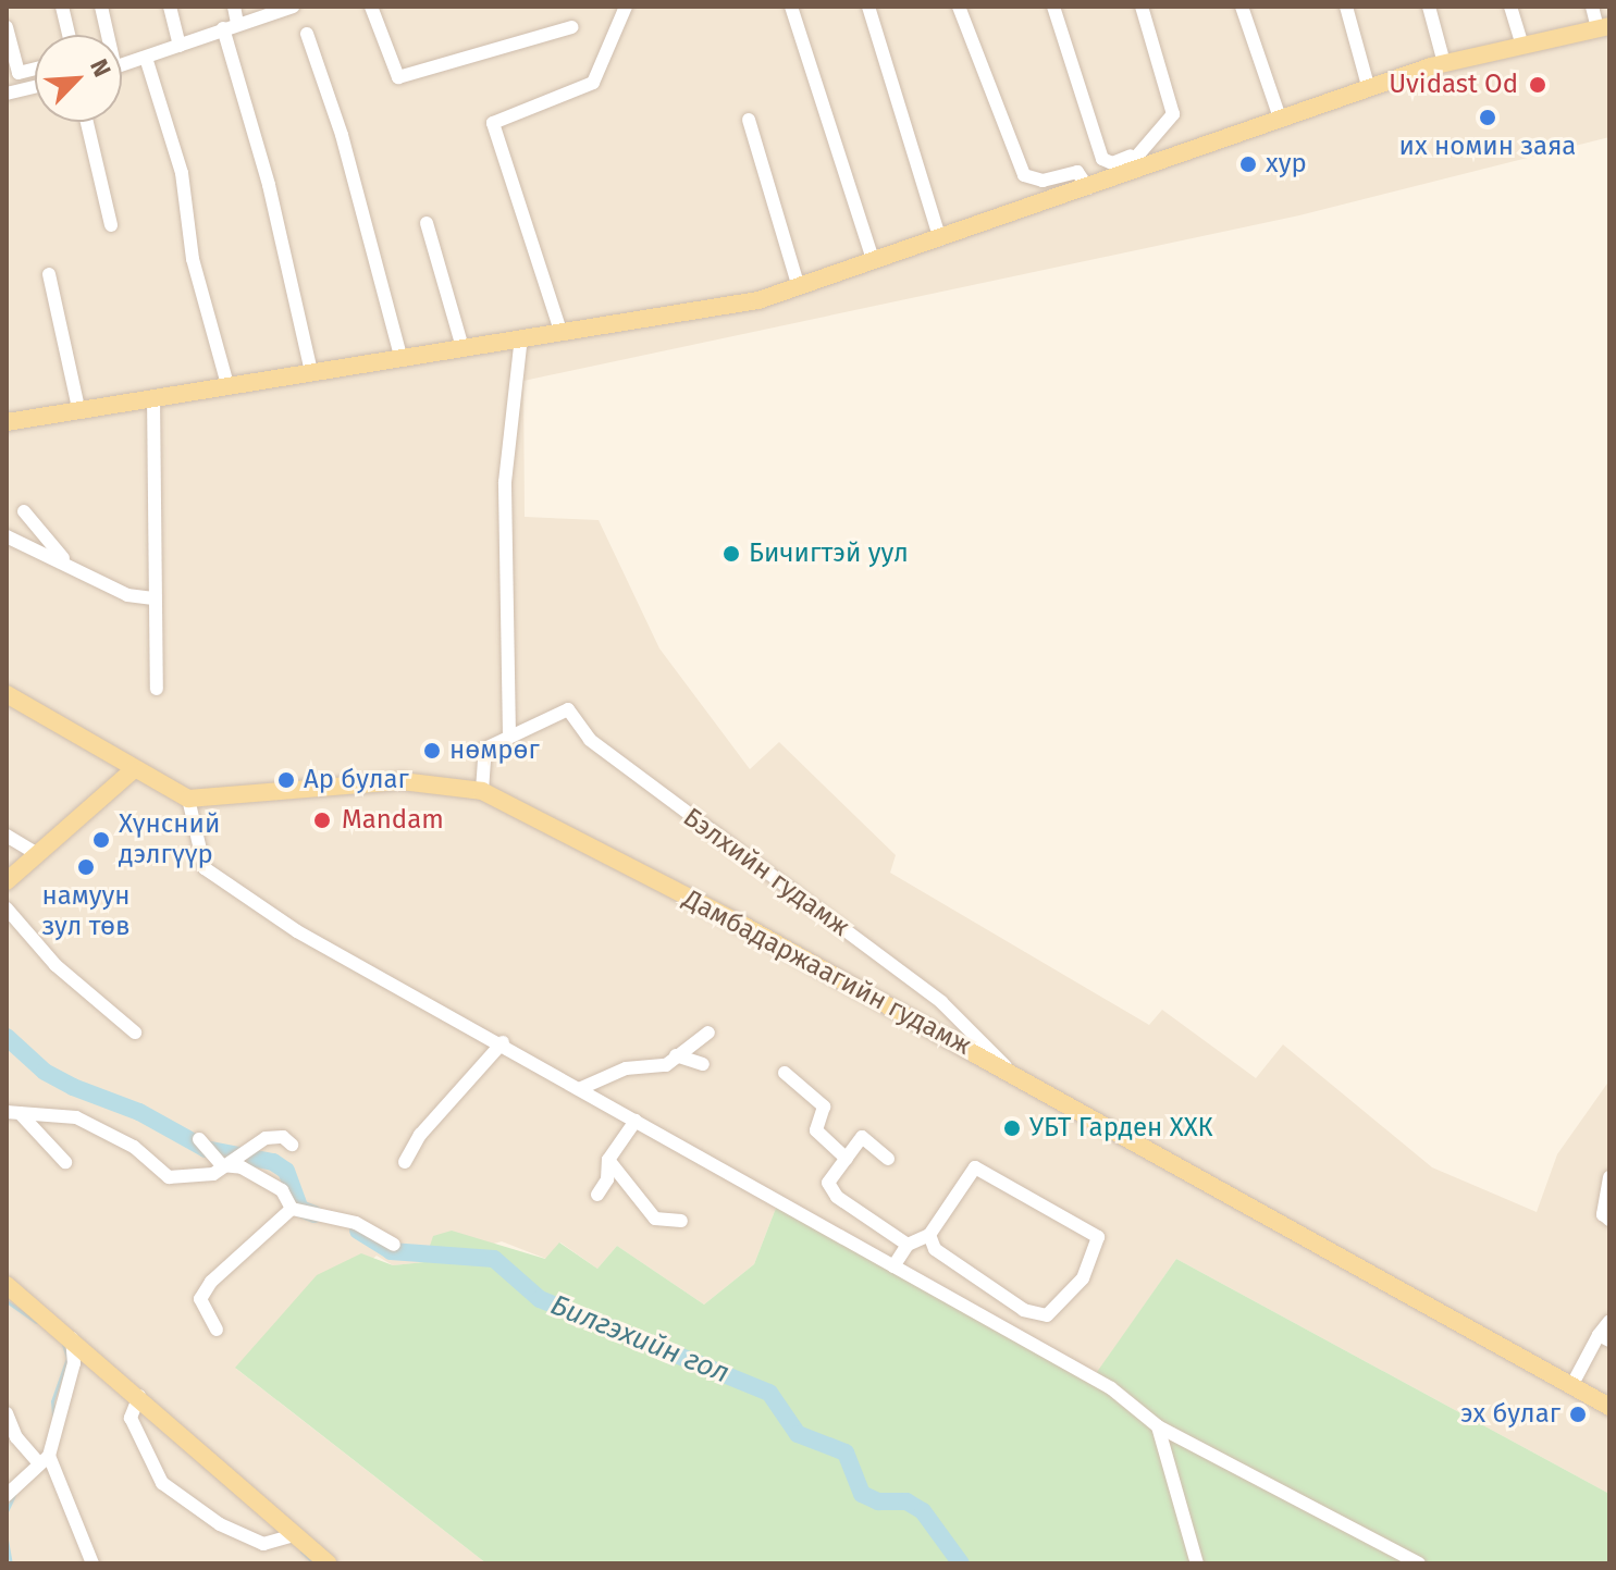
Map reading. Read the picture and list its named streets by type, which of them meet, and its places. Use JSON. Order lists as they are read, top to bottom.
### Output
{
  "streets": {
    "main road": ["Дамбадаржаагийн гудамж"],
    "street": ["Бэлхийн гудамж"]
  },
  "crossings": [
    ["Бэлхийн гудамж", "Дамбадаржаагийн гудамж"]
  ],
  "water": ["Билгэхийн гол"],
  "places": [
    "Uvidast Od",
    "их номин заяа",
    "хур",
    "Бичигтэй уул",
    "нөмрөг",
    "Ар булаг",
    "Mandam",
    "Хүнсний дэлгүүр",
    "намуун зул төв",
    "УБТ Гарден ХХК",
    "эх булаг"
  ],
  "north": "top right"
}
